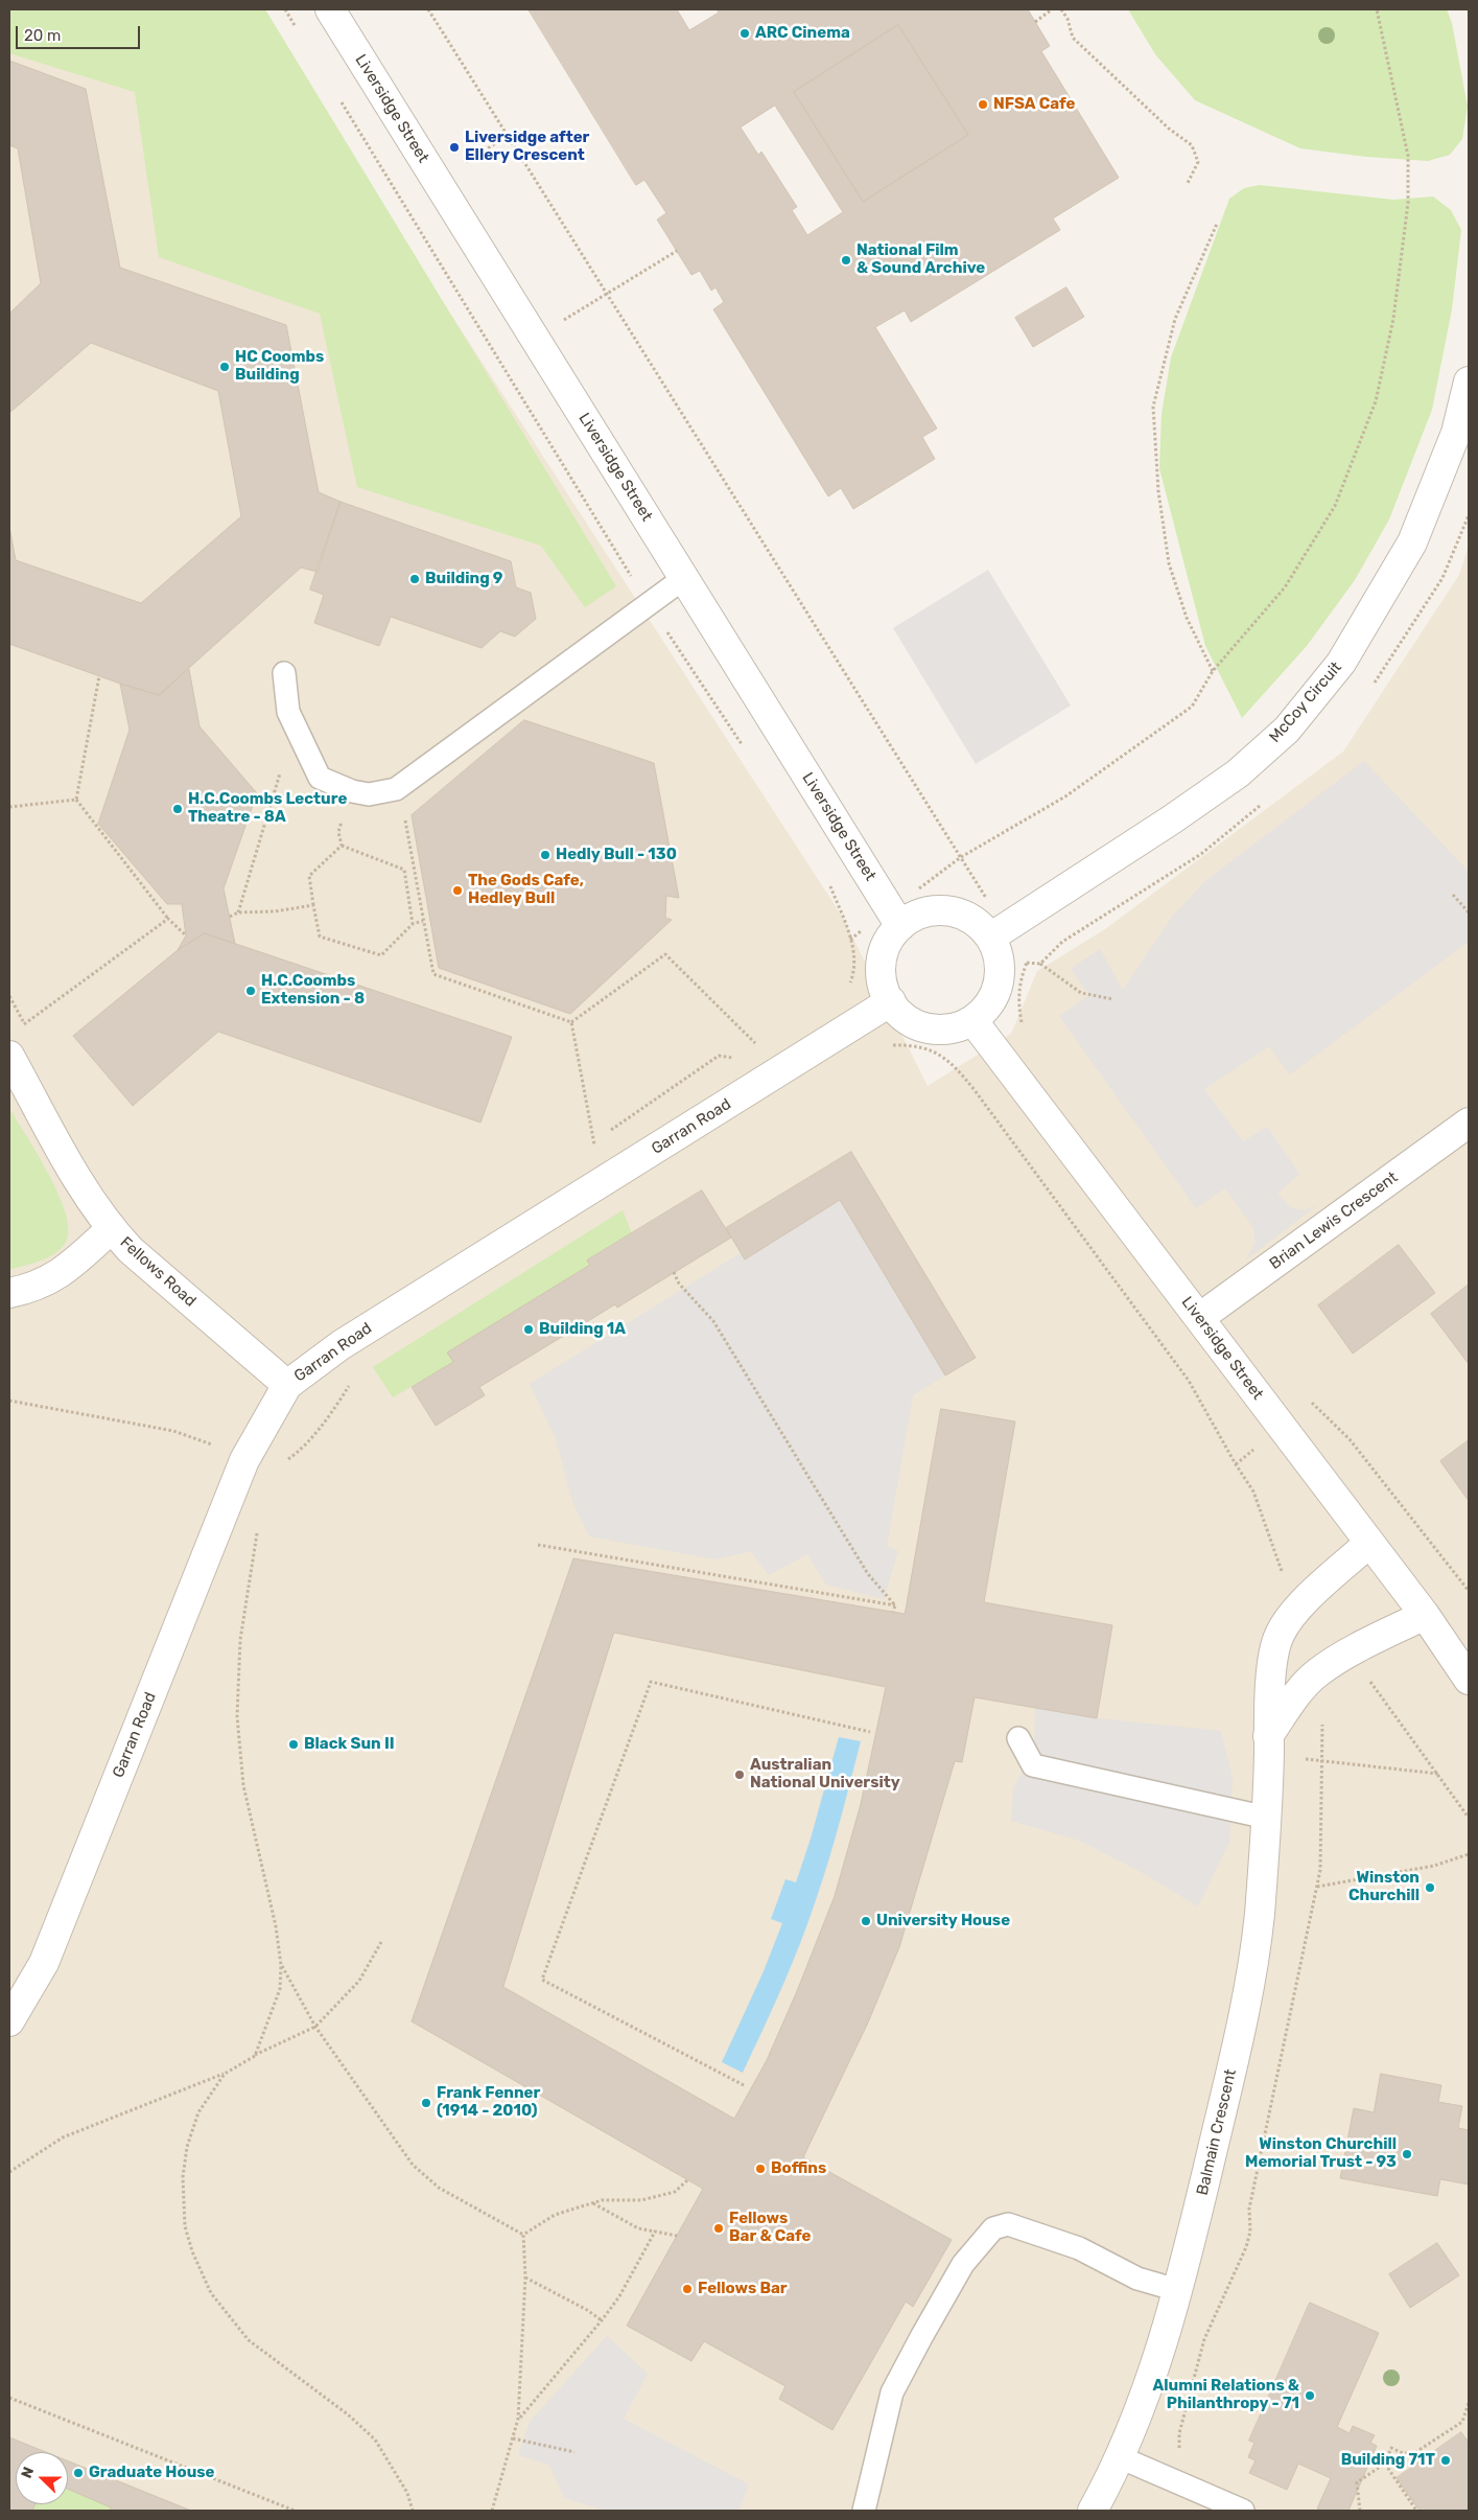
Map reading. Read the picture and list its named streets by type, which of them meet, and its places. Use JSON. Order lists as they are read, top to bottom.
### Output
{
  "streets": {
    "street": [
      "Liversidge Street",
      "McCoy Circuit",
      "Garran Road",
      "Brian Lewis Crescent",
      "Fellows Road",
      "Balmain Crescent"
    ]
  },
  "crossings": [
    ["Liversidge Street", "McCoy Circuit"],
    ["Liversidge Street", "Garran Road"],
    ["Liversidge Street", "Brian Lewis Crescent"],
    ["Liversidge Street", "Balmain Crescent"],
    ["McCoy Circuit", "Garran Road"],
    ["Garran Road", "Fellows Road"]
  ],
  "places": [
    "ARC Cinema",
    "NFSA Cafe",
    "Liversidge after Ellery Crescent",
    "National Film & Sound Archive",
    "HC Coombs Building",
    "Building 9",
    "H.C.Coombs Lecture Theatre - 8A",
    "Hedly Bull - 130",
    "The Gods Cafe, Hedley Bull",
    "H.C.Coombs Extension - 8",
    "Building 1A",
    "Black Sun II",
    "Australian National University",
    "Winston Churchill",
    "University House",
    "Frank Fenner (1914 - 2010)",
    "Winston Churchill Memorial Trust - 93",
    "Boffins",
    "Fellows Bar & Cafe",
    "Fellows Bar",
    "Alumni Relations & Philanthropy - 71",
    "Building 71T",
    "Graduate House"
  ],
  "scale_bar": "20 m",
  "north": "left"
}
